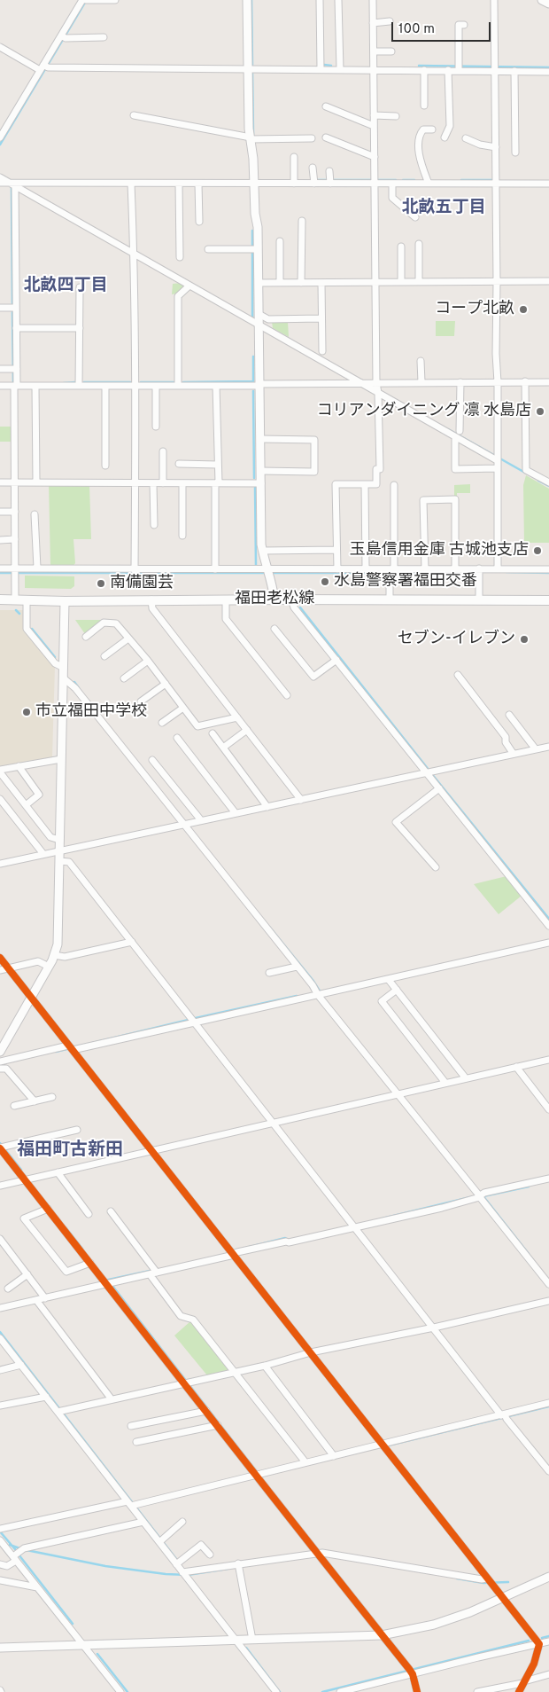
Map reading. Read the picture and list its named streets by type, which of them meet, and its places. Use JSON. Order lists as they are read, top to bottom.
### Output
{
  "streets": {
    "main road": ["福田老松線"]
  },
  "districts": ["北畝五丁目", "北畝四丁目", "福田町古新田"],
  "places": [
    "コープ北畝",
    "コリアンダイニング 凛 水島店",
    "玉島信用金庫 古城池支店",
    "水島警察署福田交番",
    "南備園芸",
    "セブン-イレブン",
    "市立福田中学校"
  ],
  "scale_bar": "100 m"
}
